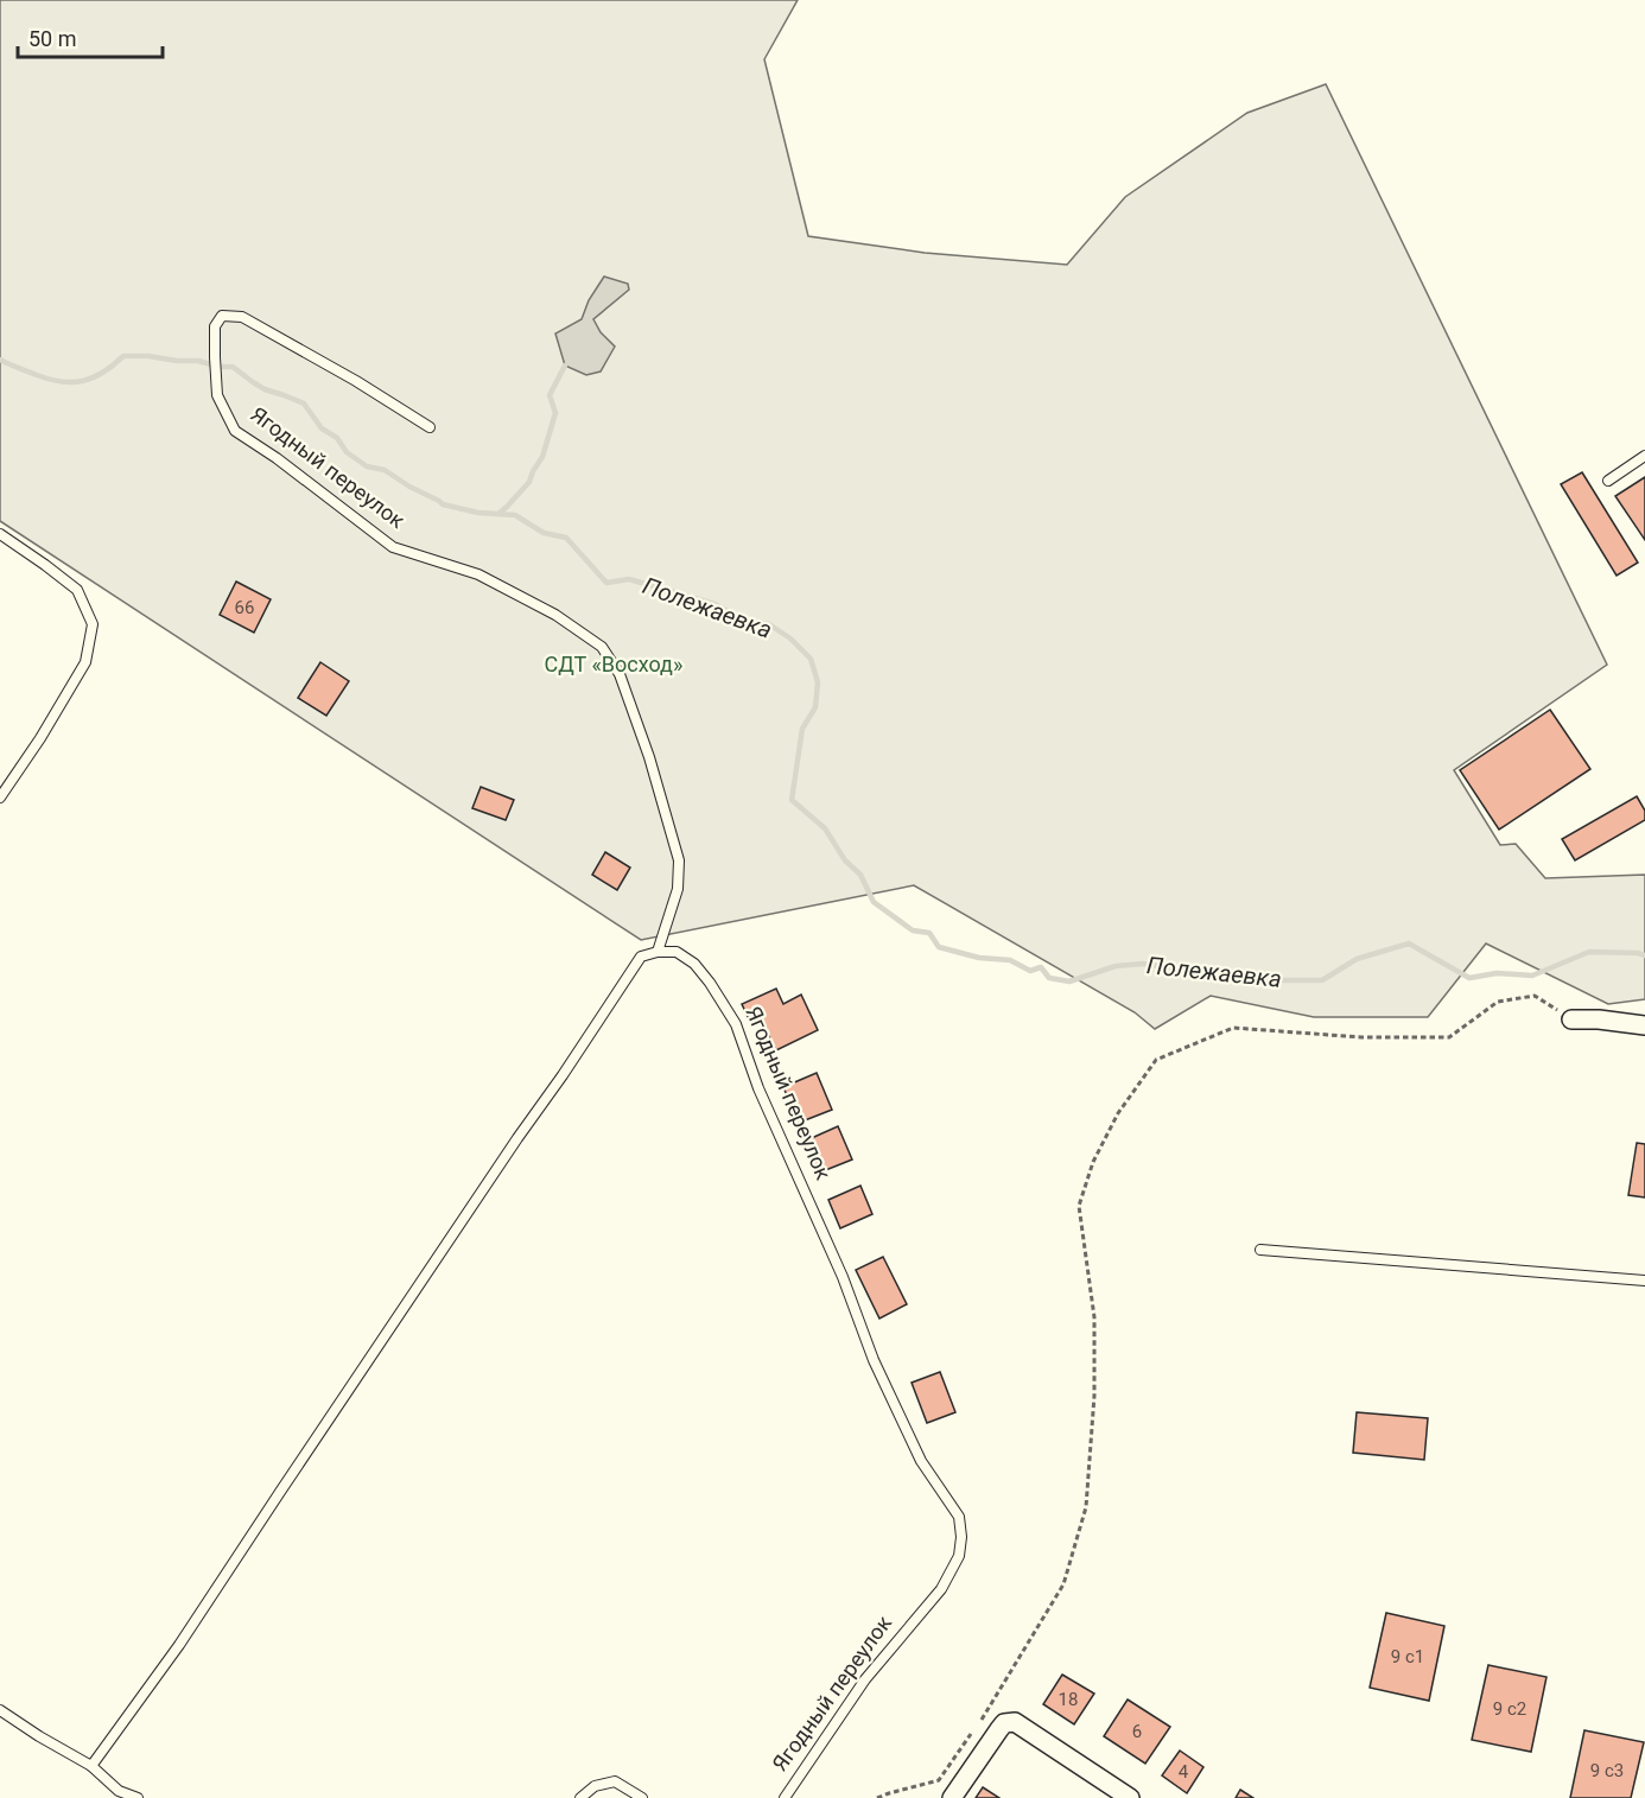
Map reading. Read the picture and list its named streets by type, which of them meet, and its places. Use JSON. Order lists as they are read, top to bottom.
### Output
{
  "streets": {
    "lane": ["Ягодный переулок"]
  },
  "water": ["Полежаевка"],
  "parks": ["СДТ «Восход»"],
  "house_numbers": [
    "66",
    "9 с1",
    "18",
    "9 с2",
    "6",
    "9 с3",
    "4"
  ],
  "scale_bar": "50 m"
}
